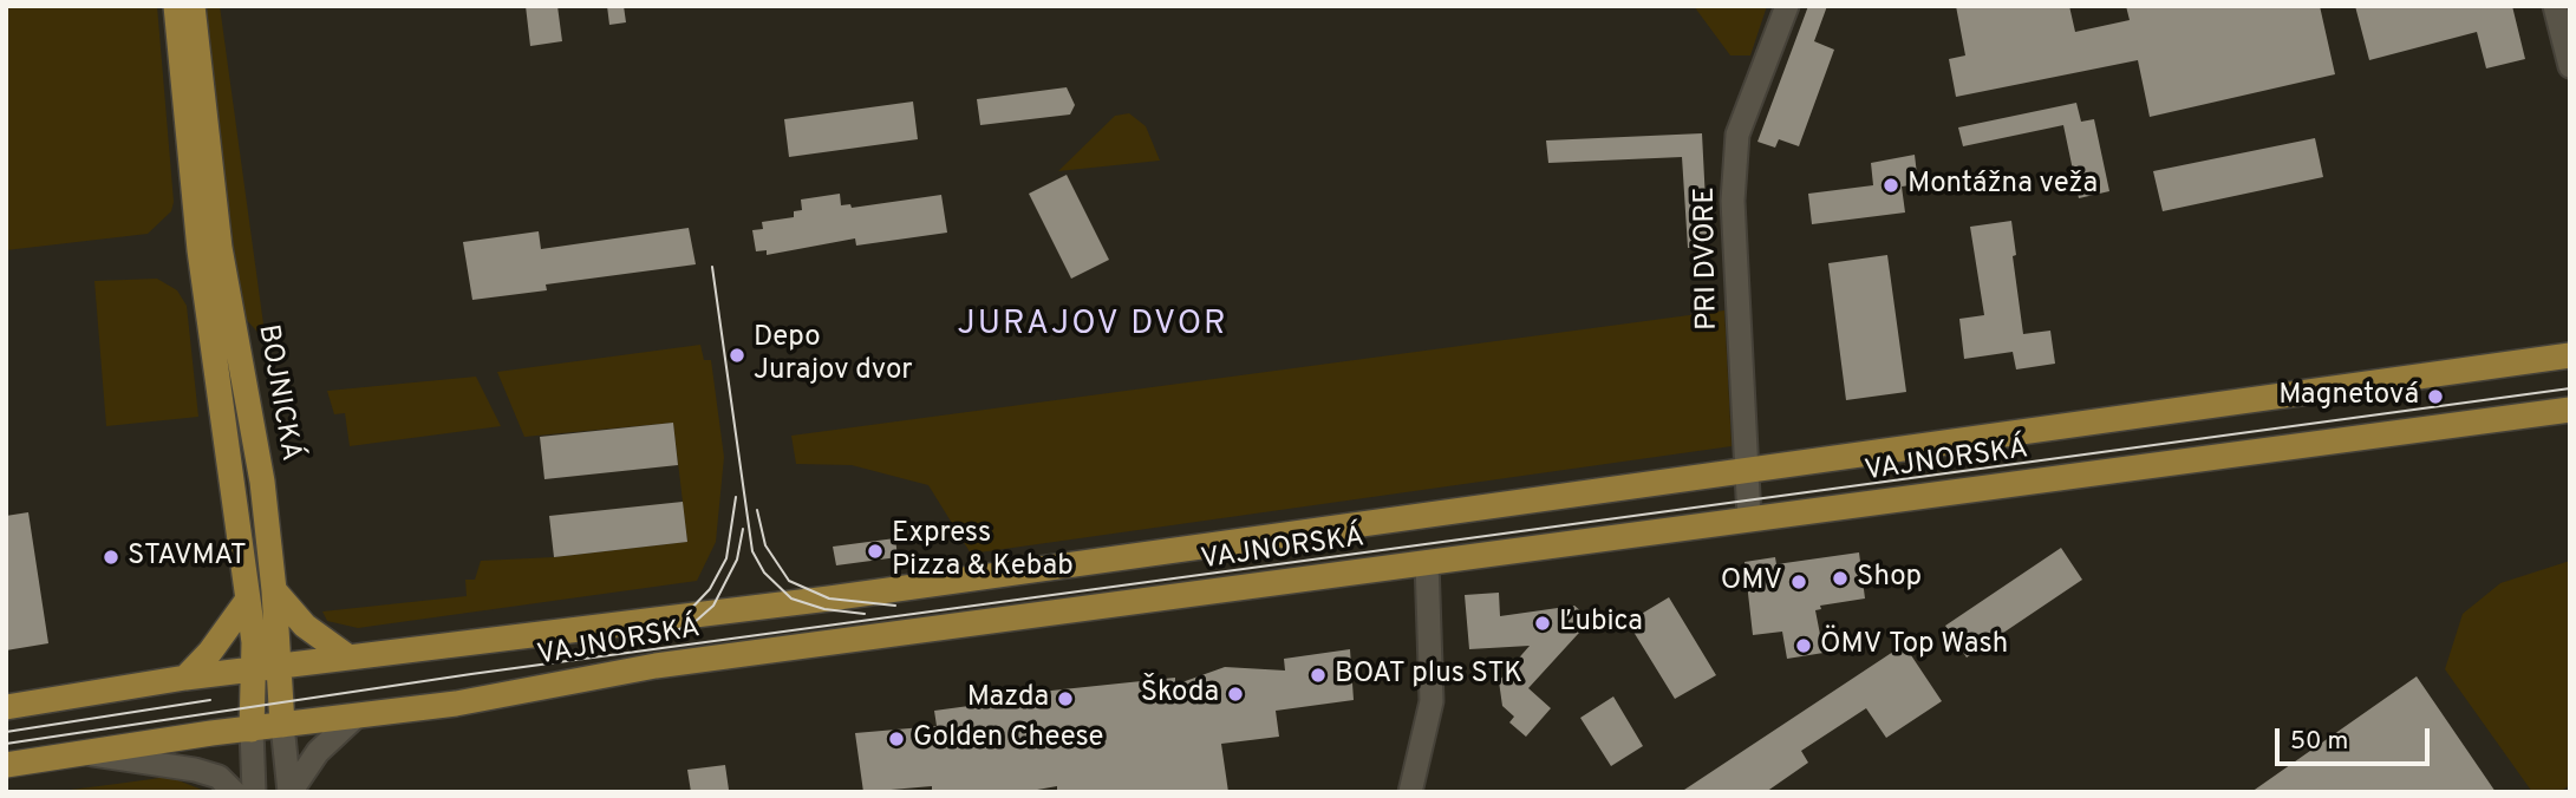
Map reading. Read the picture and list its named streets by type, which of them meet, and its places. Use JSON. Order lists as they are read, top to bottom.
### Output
{
  "streets": {
    "main road": ["BOJNICKÁ", "VAJNORSKÁ"],
    "street": ["PRI DVORE"]
  },
  "crossings": [
    ["PRI DVORE", "VAJNORSKÁ"],
    ["BOJNICKÁ", "VAJNORSKÁ"]
  ],
  "districts": ["JURAJOV DVOR"],
  "places": [
    "Montážna veža",
    "Depo Jurajov dvor",
    "Magnetová",
    "Express Pizza & Kebab",
    "STAVMAT",
    "Shop",
    "OMV",
    "Ľubica",
    "ÖMV Top Wash",
    "BOAT plus STK",
    "Škoda",
    "Mazda",
    "Golden Cheese"
  ],
  "scale_bar": "50 m"
}
